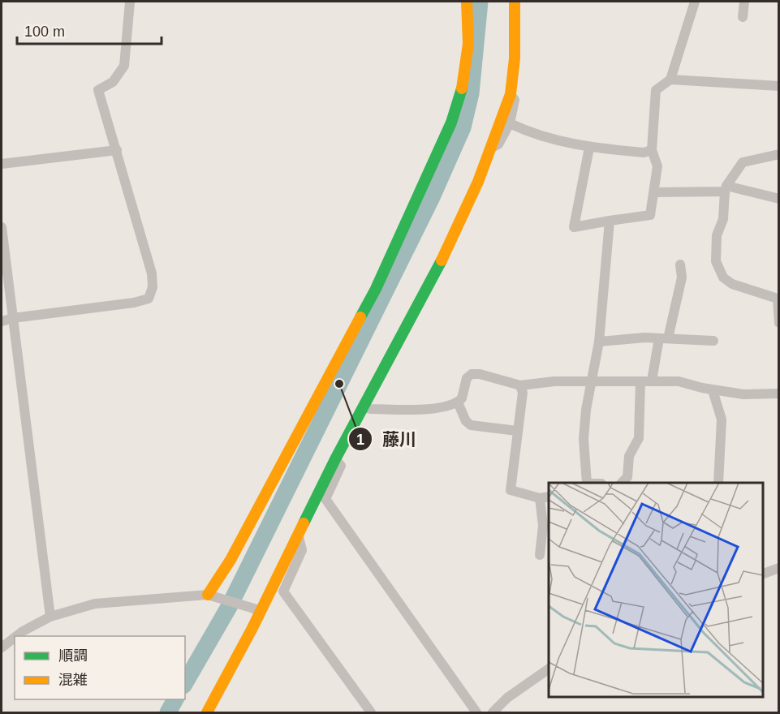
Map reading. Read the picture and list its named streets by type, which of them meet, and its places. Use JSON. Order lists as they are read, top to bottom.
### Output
{
  "places": ["藤川"],
  "legend": ["順調", "混雑"],
  "scale_bar": "100 m"
}
